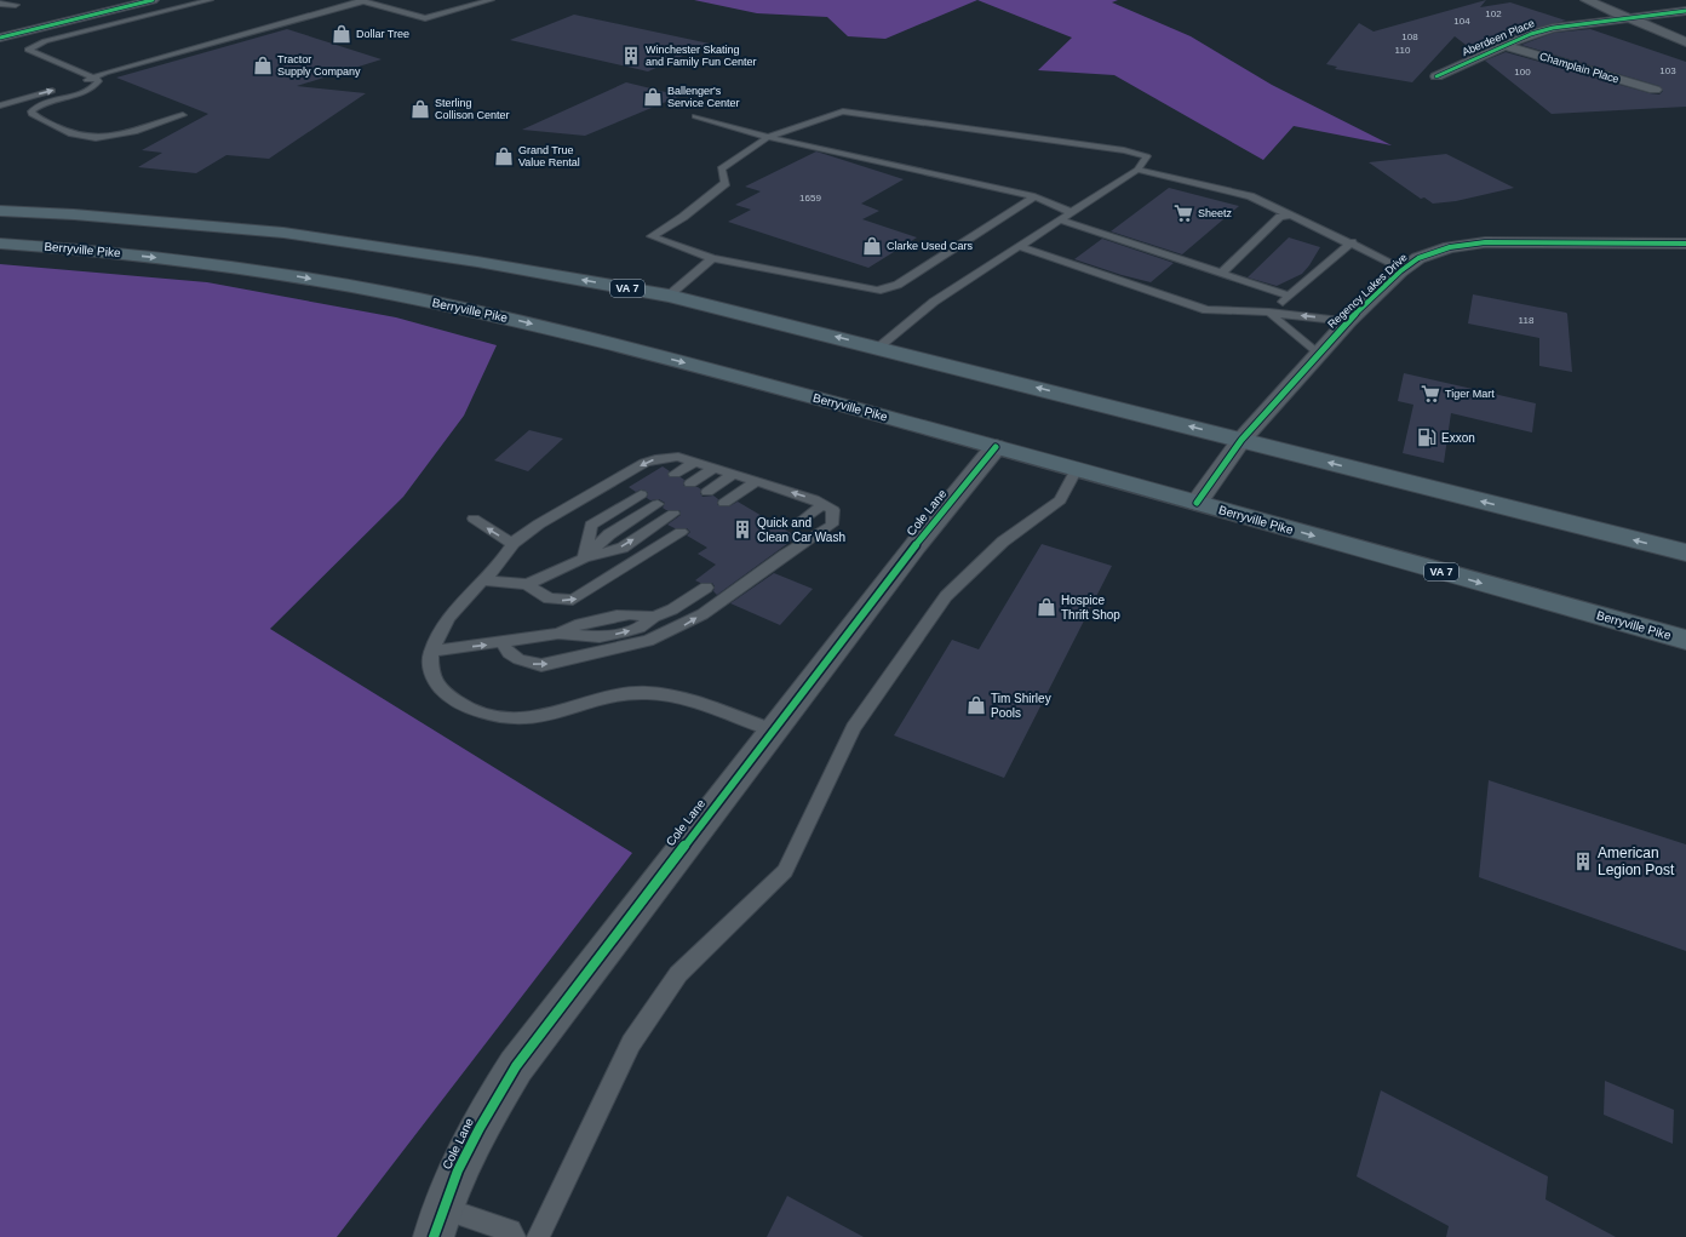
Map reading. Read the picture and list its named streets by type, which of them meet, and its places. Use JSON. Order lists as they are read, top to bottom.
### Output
{
  "streets": {
    "highway": ["Berryville Pike", "VA 7"],
    "street": [
      "Aberdeen Place",
      "Champlain Place",
      "Regency Lakes Drive",
      "Cole Lane"
    ]
  },
  "crossings": [
    ["Aberdeen Place", "Champlain Place"],
    ["Berryville Pike", "Regency Lakes Drive"],
    ["Berryville Pike", "Cole Lane"],
    ["VA 7", "Regency Lakes Drive"]
  ],
  "places": {
    "shop": [
      "Dollar Tree",
      "Tractor Supply Company",
      "Ballenger's Service Center",
      "Sterling Collison Center",
      "Grand True Value Rental",
      "Clarke Used Cars",
      "Hospice Thrift Shop",
      "Tim Shirley Pools"
    ],
    "building": ["Winchester Skating and Family Fun Center", "Quick and Clean Car Wash", "American Legion Post"],
    "supermarket": ["Sheetz", "Tiger Mart"],
    "fuel station": ["Exxon"]
  },
  "house_numbers": [
    "102",
    "104",
    "108",
    "110",
    "103",
    "100",
    "1659",
    "118"
  ]
}
